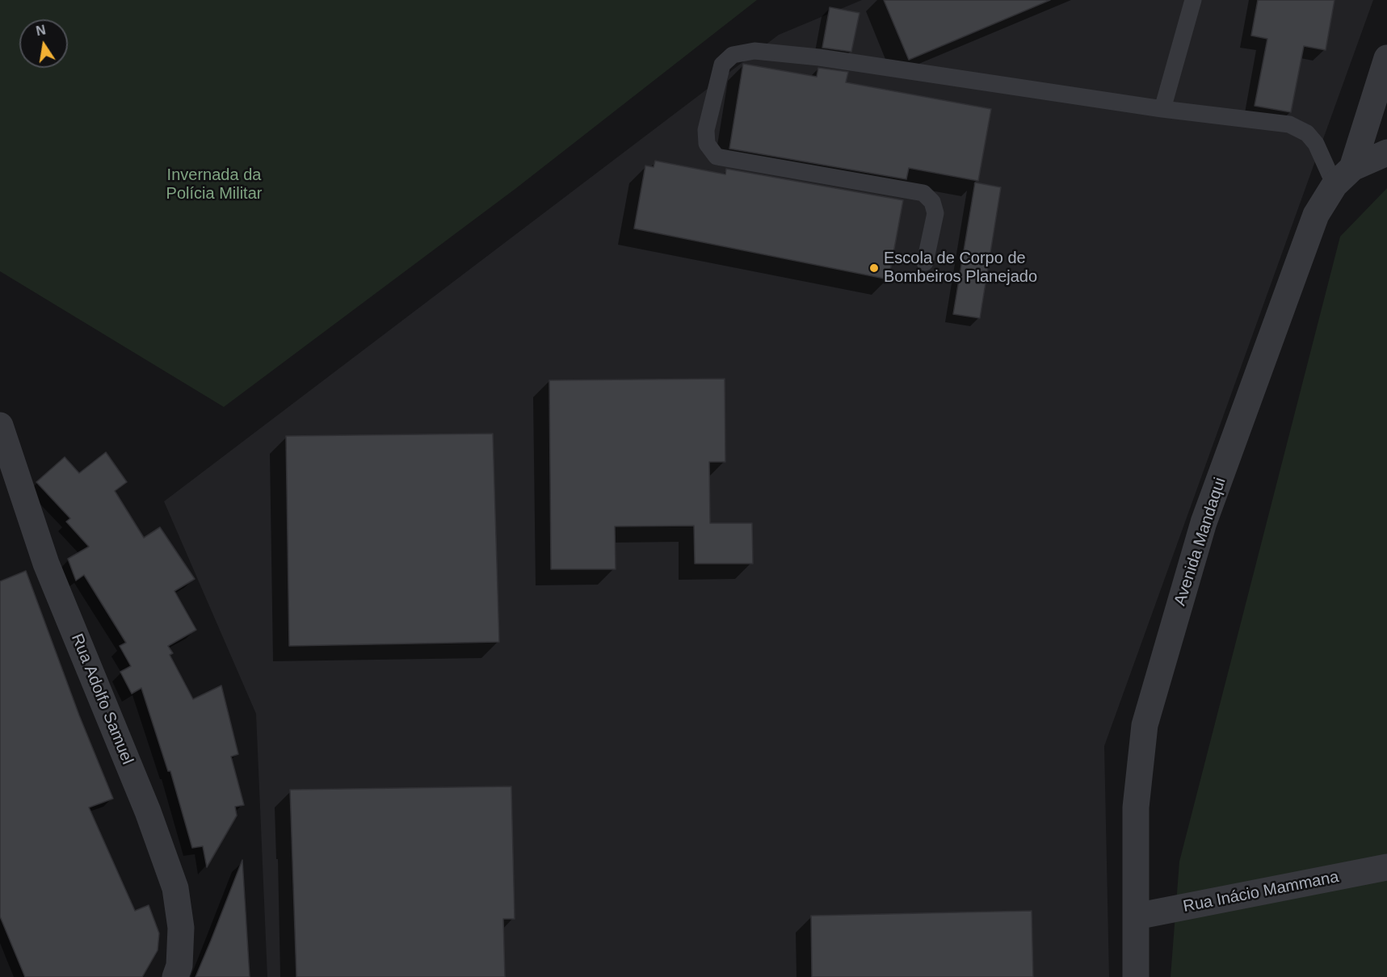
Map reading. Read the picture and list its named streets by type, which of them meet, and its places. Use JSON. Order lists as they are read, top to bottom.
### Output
{
  "streets": {
    "street": ["Avenida Mandaqui", "Rua Adolfo Samuel", "Rua Inácio Mammana"]
  },
  "crossings": [
    ["Avenida Mandaqui", "Rua Inácio Mammana"]
  ],
  "parks": ["Invernada da Polícia Militar"],
  "places": ["Escola de Corpo de Bombeiros Planejado"],
  "north": "top"
}
